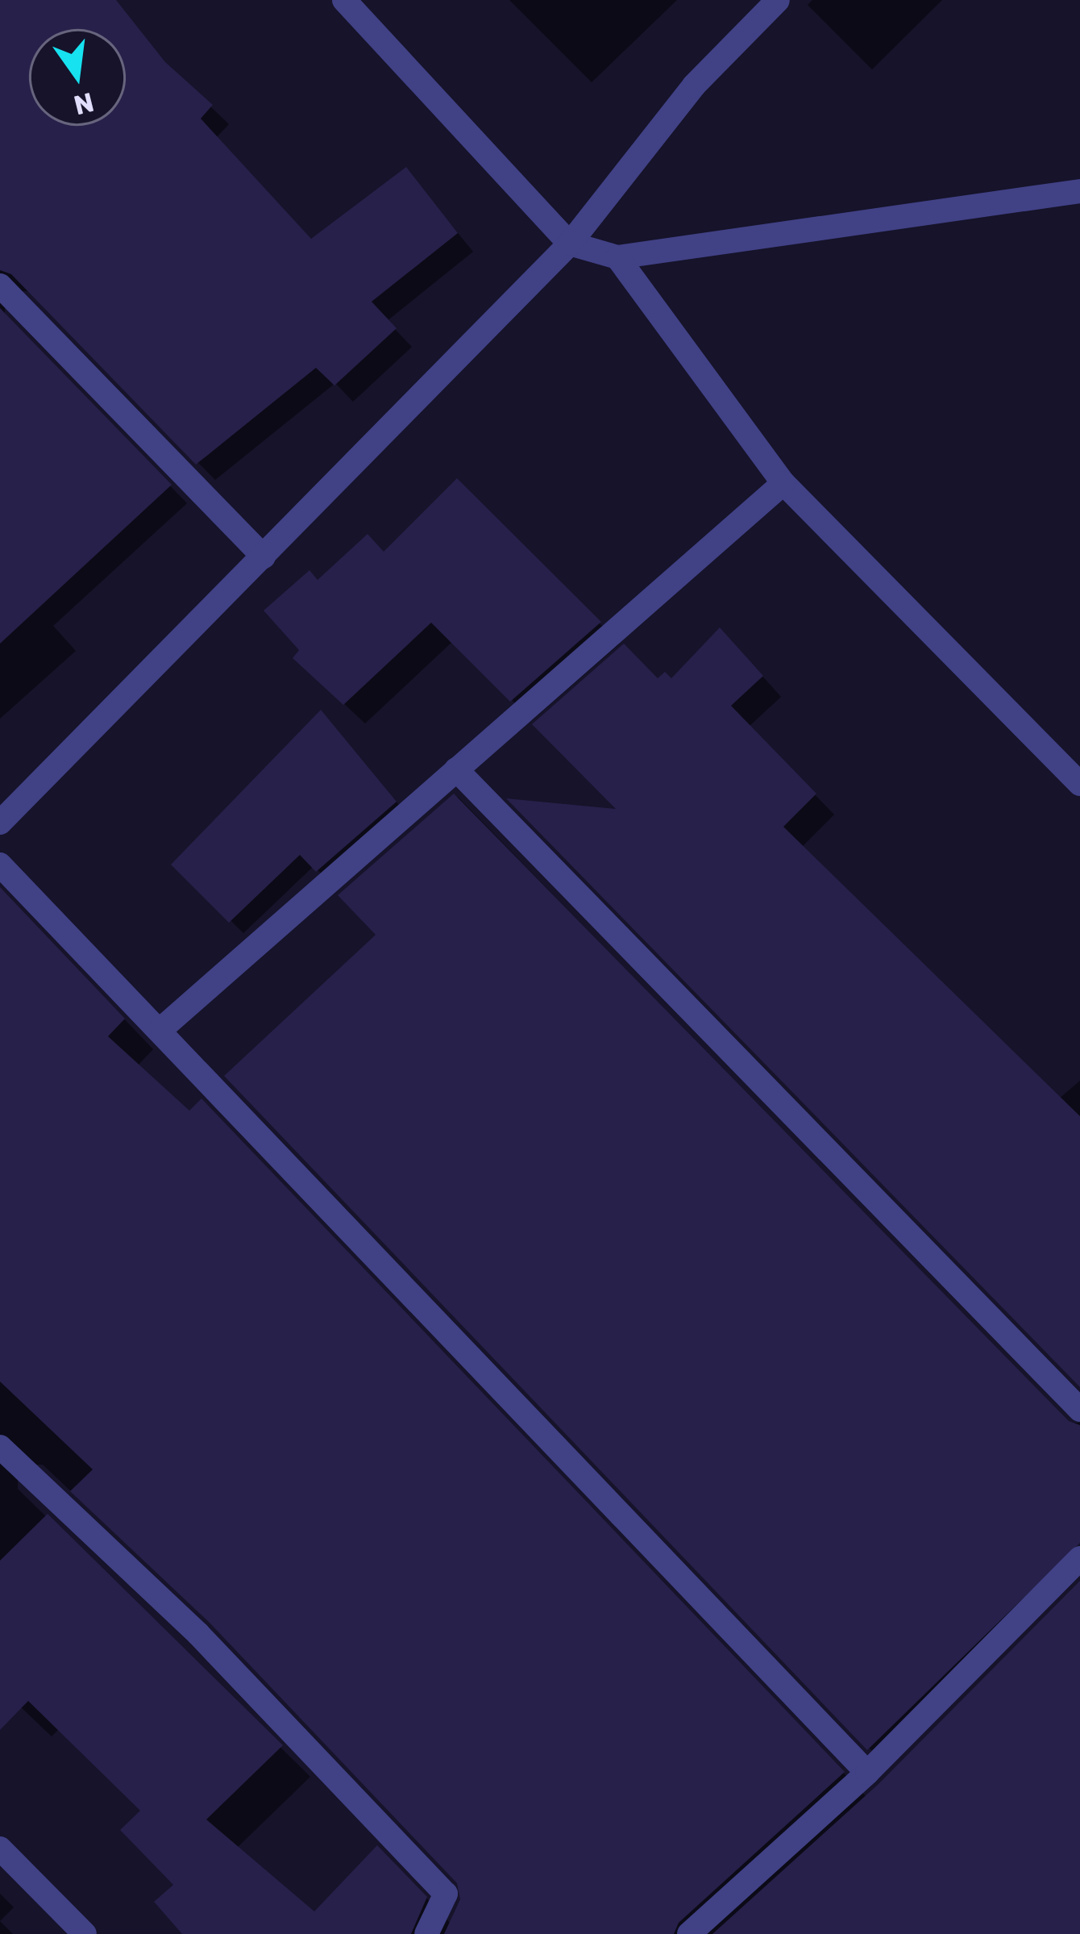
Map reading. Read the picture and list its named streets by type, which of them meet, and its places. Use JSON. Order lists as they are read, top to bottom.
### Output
{
  "north": "bottom"
}
